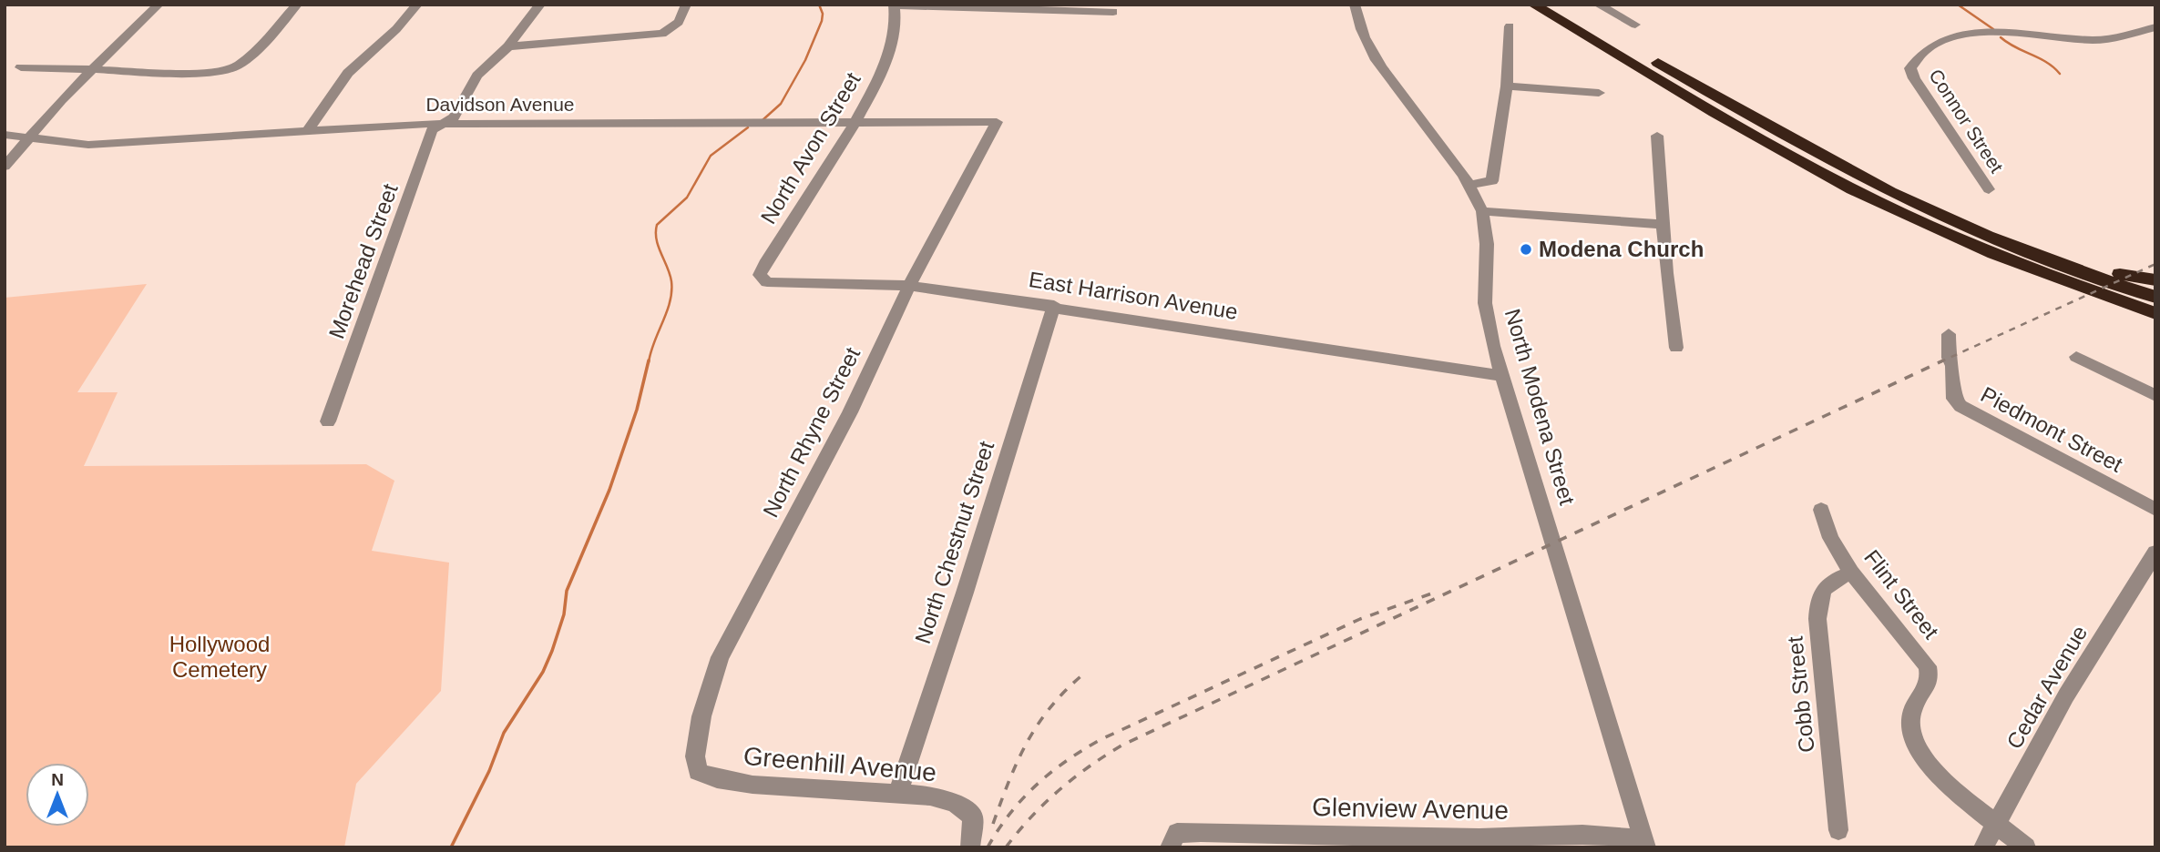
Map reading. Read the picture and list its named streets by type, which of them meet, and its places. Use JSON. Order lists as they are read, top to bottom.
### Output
{
  "streets": {
    "street": [
      "Davidson Avenue",
      "Connor Street",
      "North Avon Street",
      "Morehead Street",
      "East Harrison Avenue",
      "North Modena Street",
      "Piedmont Street",
      "North Rhyne Street",
      "North Chestnut Street",
      "Flint Street",
      "Cedar Avenue",
      "Cobb Street",
      "Greenhill Avenue",
      "Glenview Avenue"
    ]
  },
  "crossings": [
    ["Davidson Avenue", "North Avon Street"],
    ["Davidson Avenue", "Morehead Street"],
    ["Davidson Avenue", "North Rhyne Street"],
    ["North Avon Street", "East Harrison Avenue"],
    ["East Harrison Avenue", "North Modena Street"],
    ["East Harrison Avenue", "North Rhyne Street"],
    ["East Harrison Avenue", "North Chestnut Street"],
    ["North Modena Street", "Glenview Avenue"],
    ["North Rhyne Street", "Greenhill Avenue"],
    ["North Chestnut Street", "Greenhill Avenue"],
    ["Flint Street", "Cedar Avenue"],
    ["Flint Street", "Cobb Street"]
  ],
  "parks": ["Hollywood Cemetery"],
  "places": ["Modena Church"],
  "north": "top"
}
